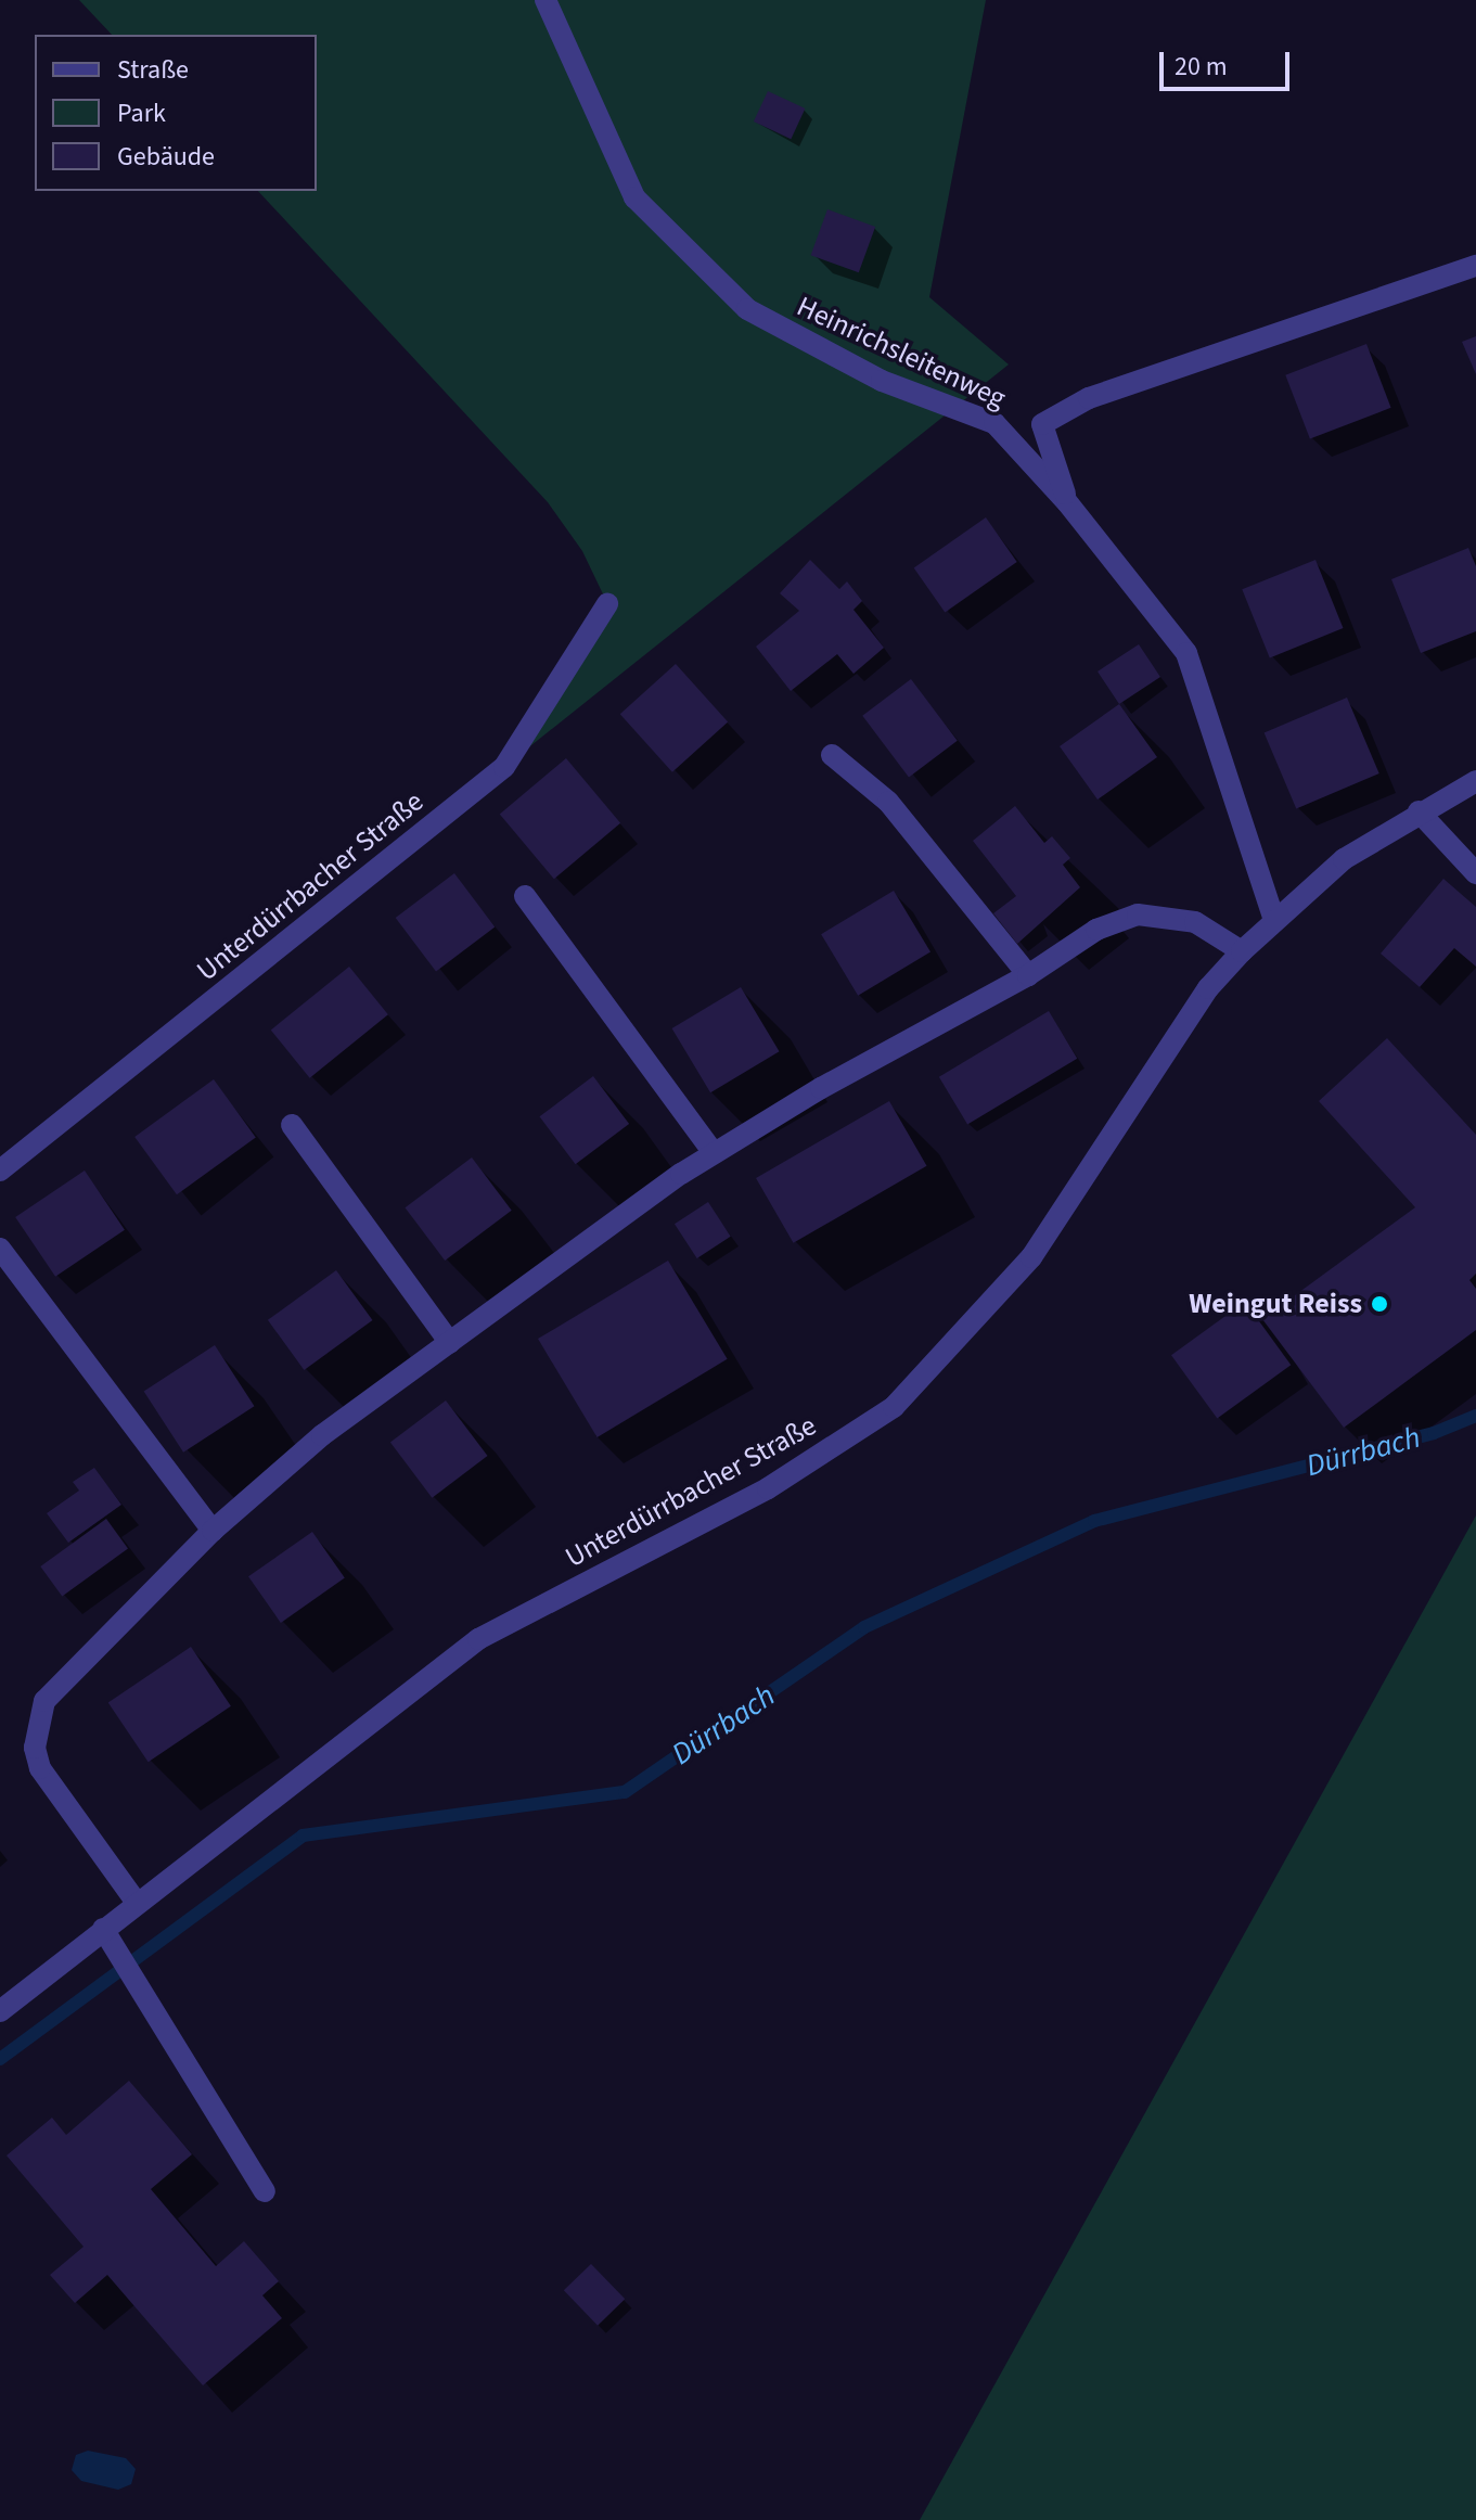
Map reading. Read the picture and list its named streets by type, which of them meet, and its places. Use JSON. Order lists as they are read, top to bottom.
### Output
{
  "streets": {
    "street": ["Heinrichsleitenweg", "Unterdürrbacher Straße"]
  },
  "crossings": [
    ["Heinrichsleitenweg", "Unterdürrbacher Straße"]
  ],
  "water": ["Dürrbach"],
  "places": ["Weingut Reiss"],
  "legend": ["Straße", "Park", "Gebäude"],
  "scale_bar": "20 m"
}
